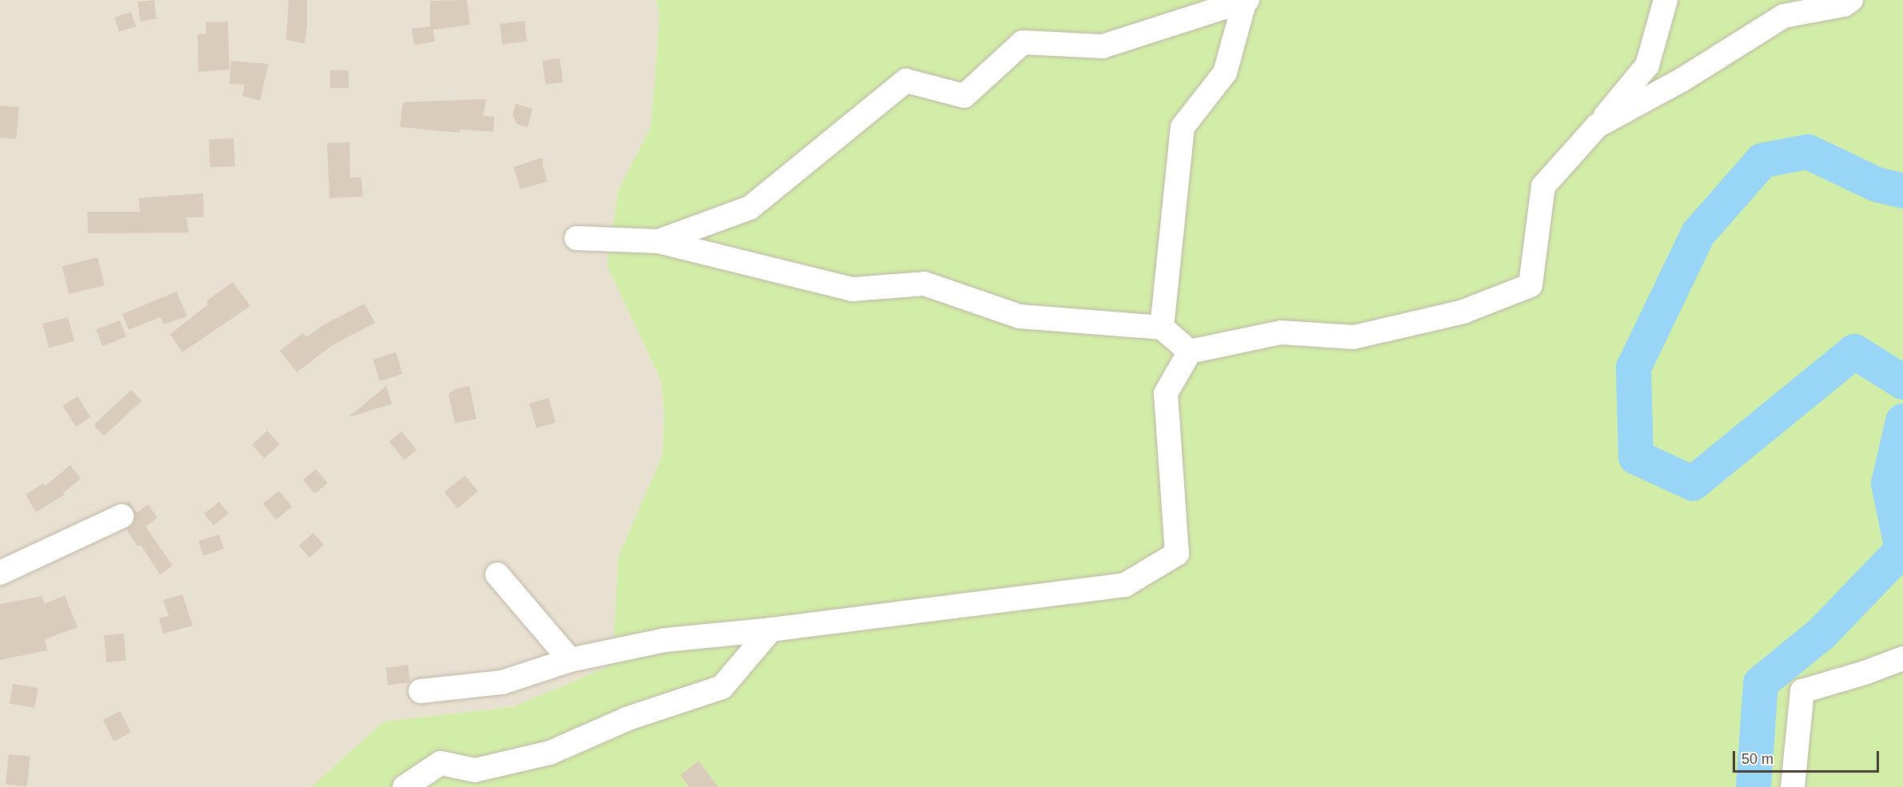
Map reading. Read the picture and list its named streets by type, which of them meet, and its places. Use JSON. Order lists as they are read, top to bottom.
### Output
{
  "scale_bar": "50 m"
}
